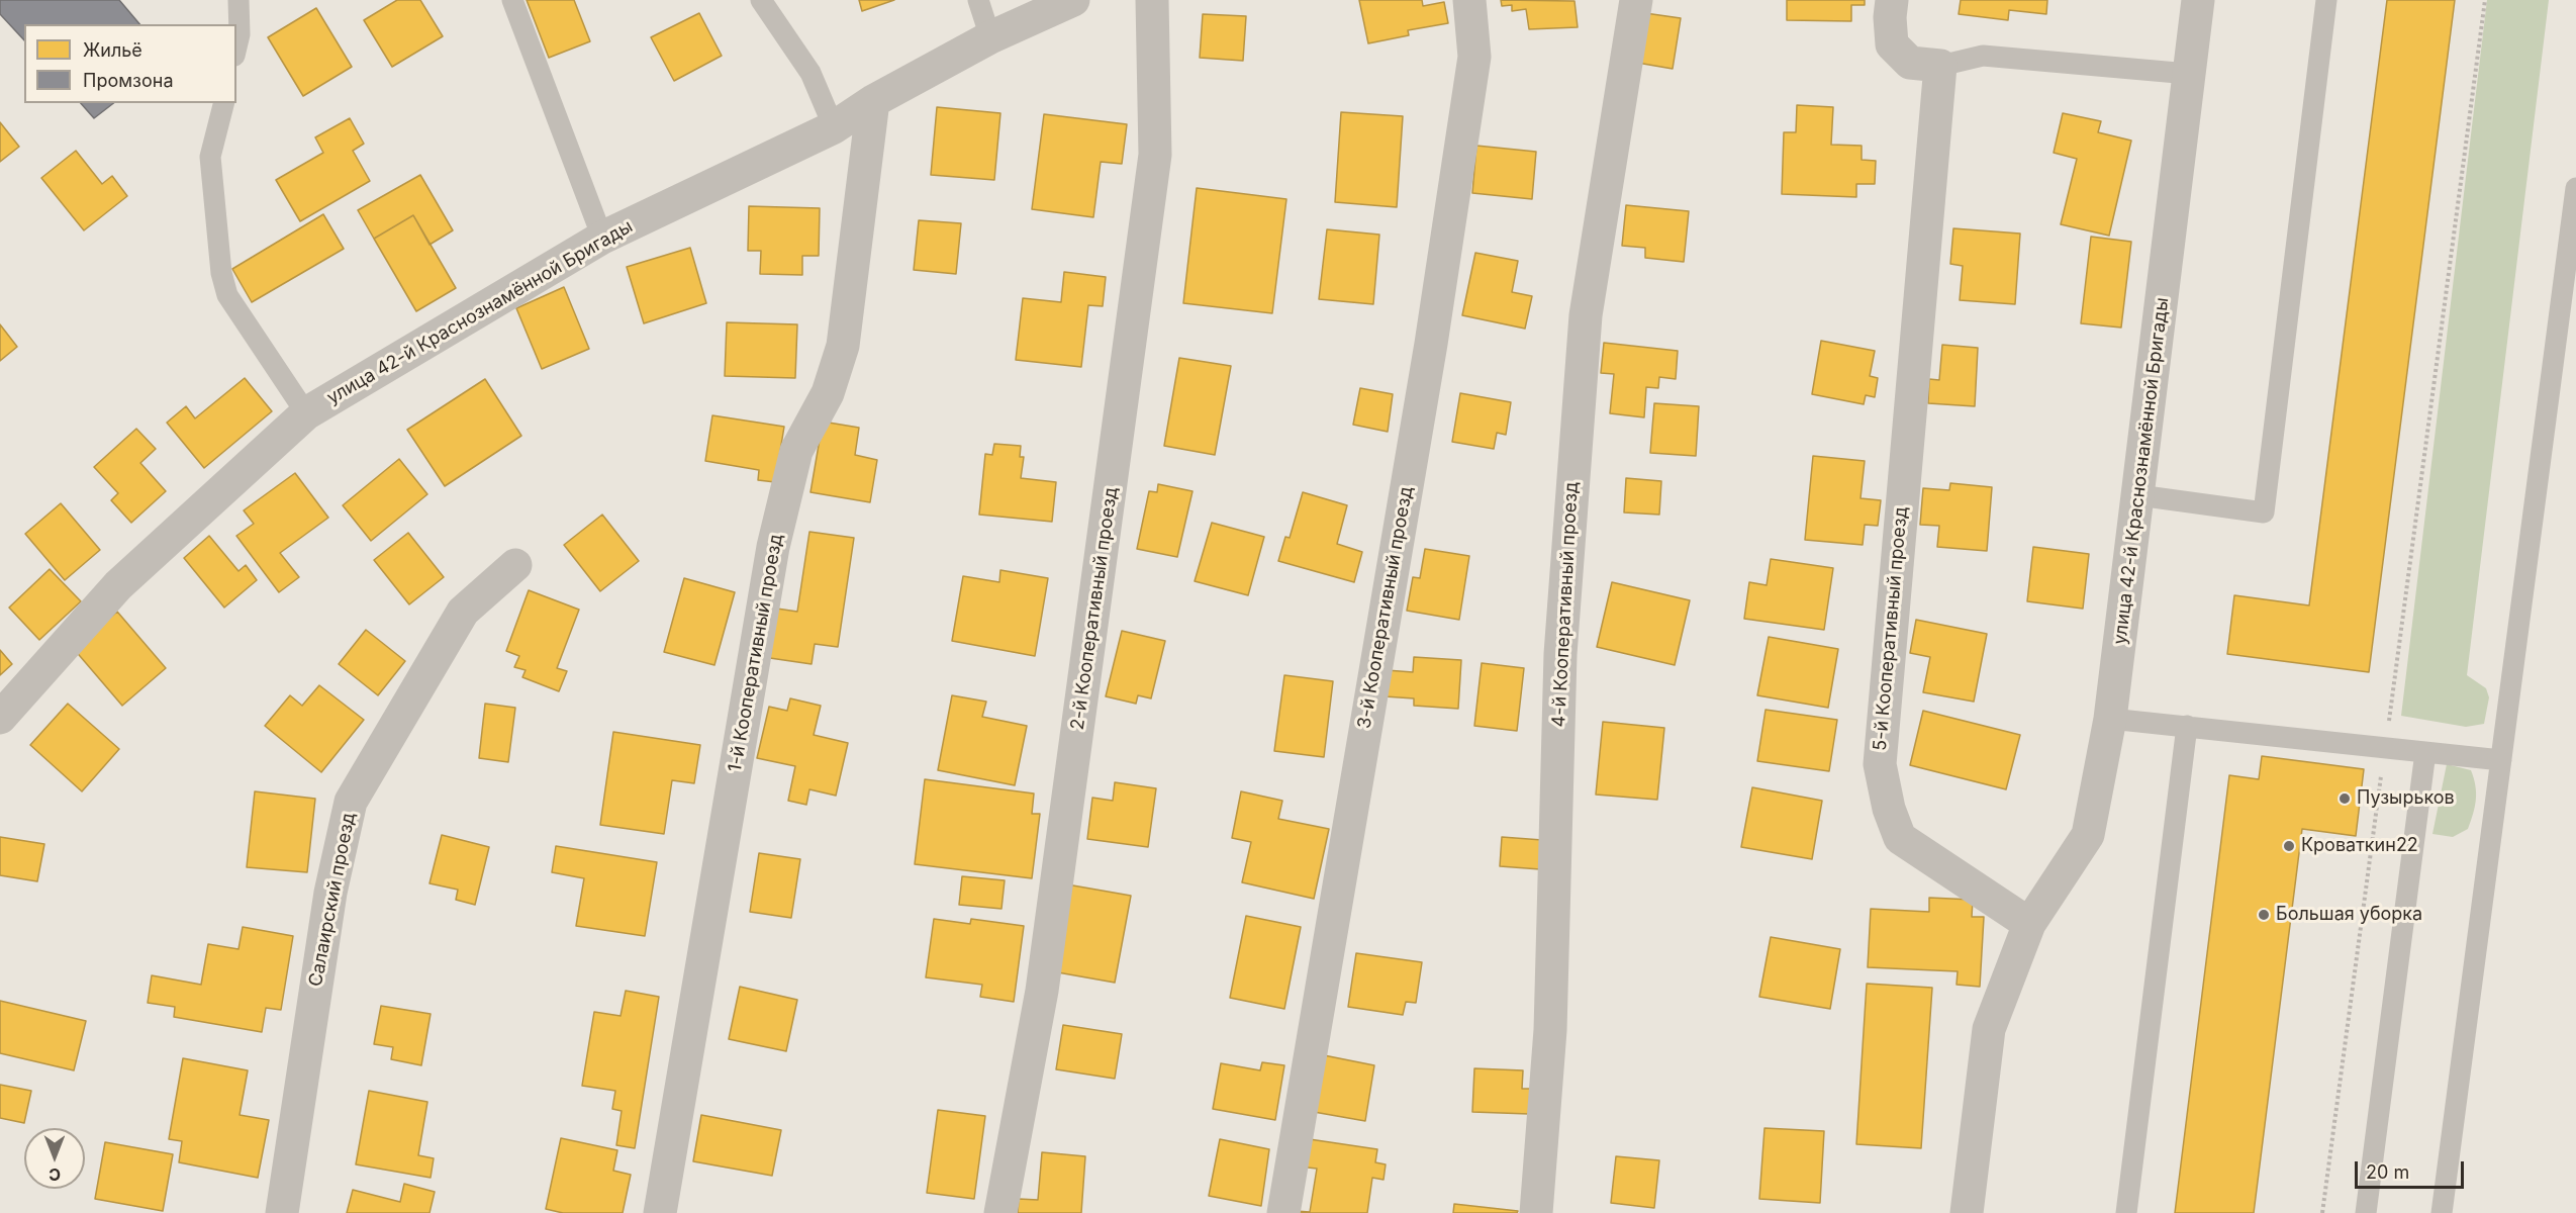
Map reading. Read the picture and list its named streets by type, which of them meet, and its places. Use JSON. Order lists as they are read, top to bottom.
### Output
{
  "streets": {
    "street": [
      "улица 42-й Краснознамённой Бригады",
      "4-й Кооперативный проезд",
      "3-й Кооперативный проезд",
      "2-й Кооперативный проезд",
      "5-й Кооперативный проезд",
      "1-й Кооперативный проезд",
      "Салаирский проезд"
    ]
  },
  "crossings": [
    ["улица 42-й Краснознамённой Бригады", "5-й Кооперативный проезд"],
    ["улица 42-й Краснознамённой Бригады", "1-й Кооперативный проезд"]
  ],
  "places": ["Пузырьков", "Кроваткин22", "Большая уборка"],
  "legend": ["Жильё", "Промзона"],
  "scale_bar": "20 m",
  "north": "bottom"
}
